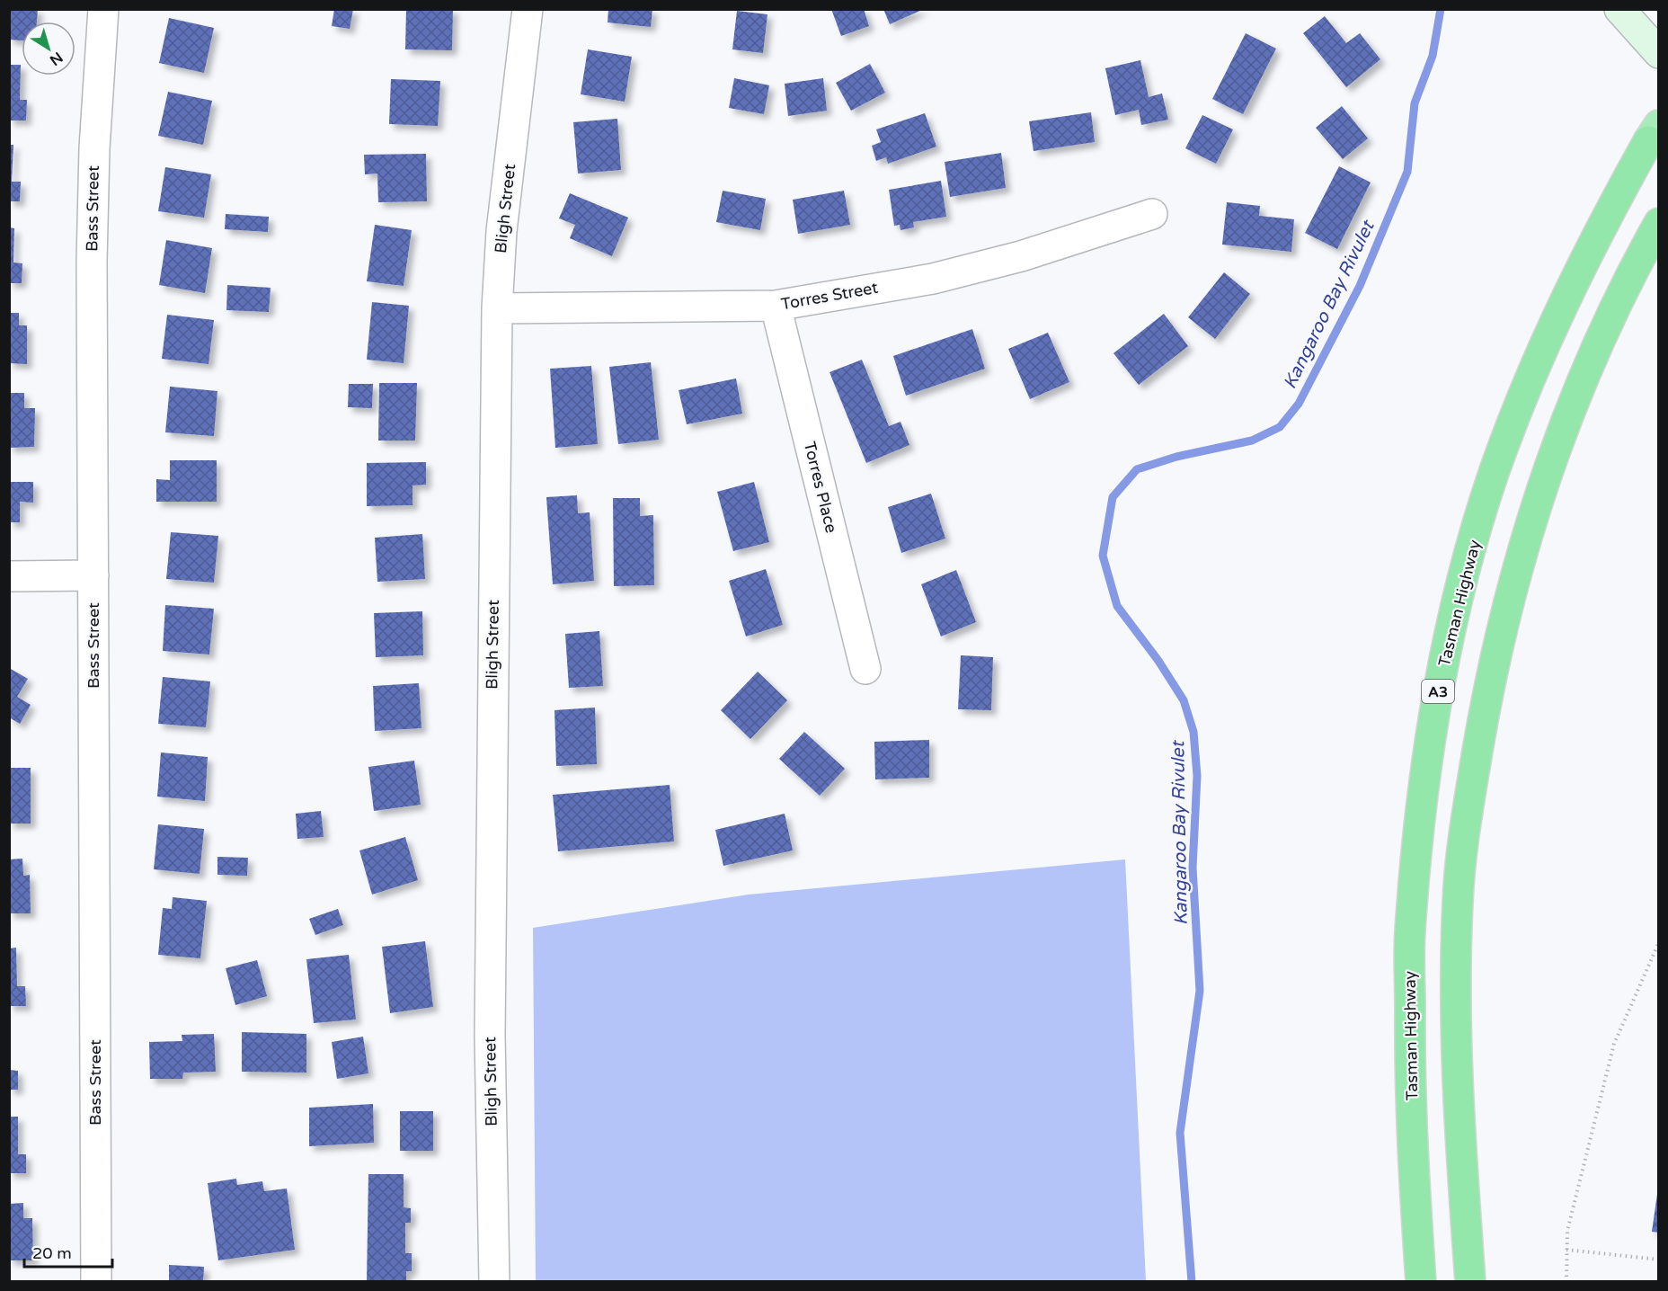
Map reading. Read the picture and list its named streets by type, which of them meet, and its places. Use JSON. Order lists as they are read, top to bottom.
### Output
{
  "streets": {
    "highway": ["Tasman Highway", "A3"],
    "street": [
      "Bass Street",
      "Bligh Street",
      "Torres Street",
      "Torres Place"
    ]
  },
  "crossings": [
    ["Bligh Street", "Torres Street"],
    ["Torres Street", "Torres Place"]
  ],
  "water": ["Kangaroo Bay Rivulet"],
  "scale_bar": "20 m",
  "north": "bottom right"
}
